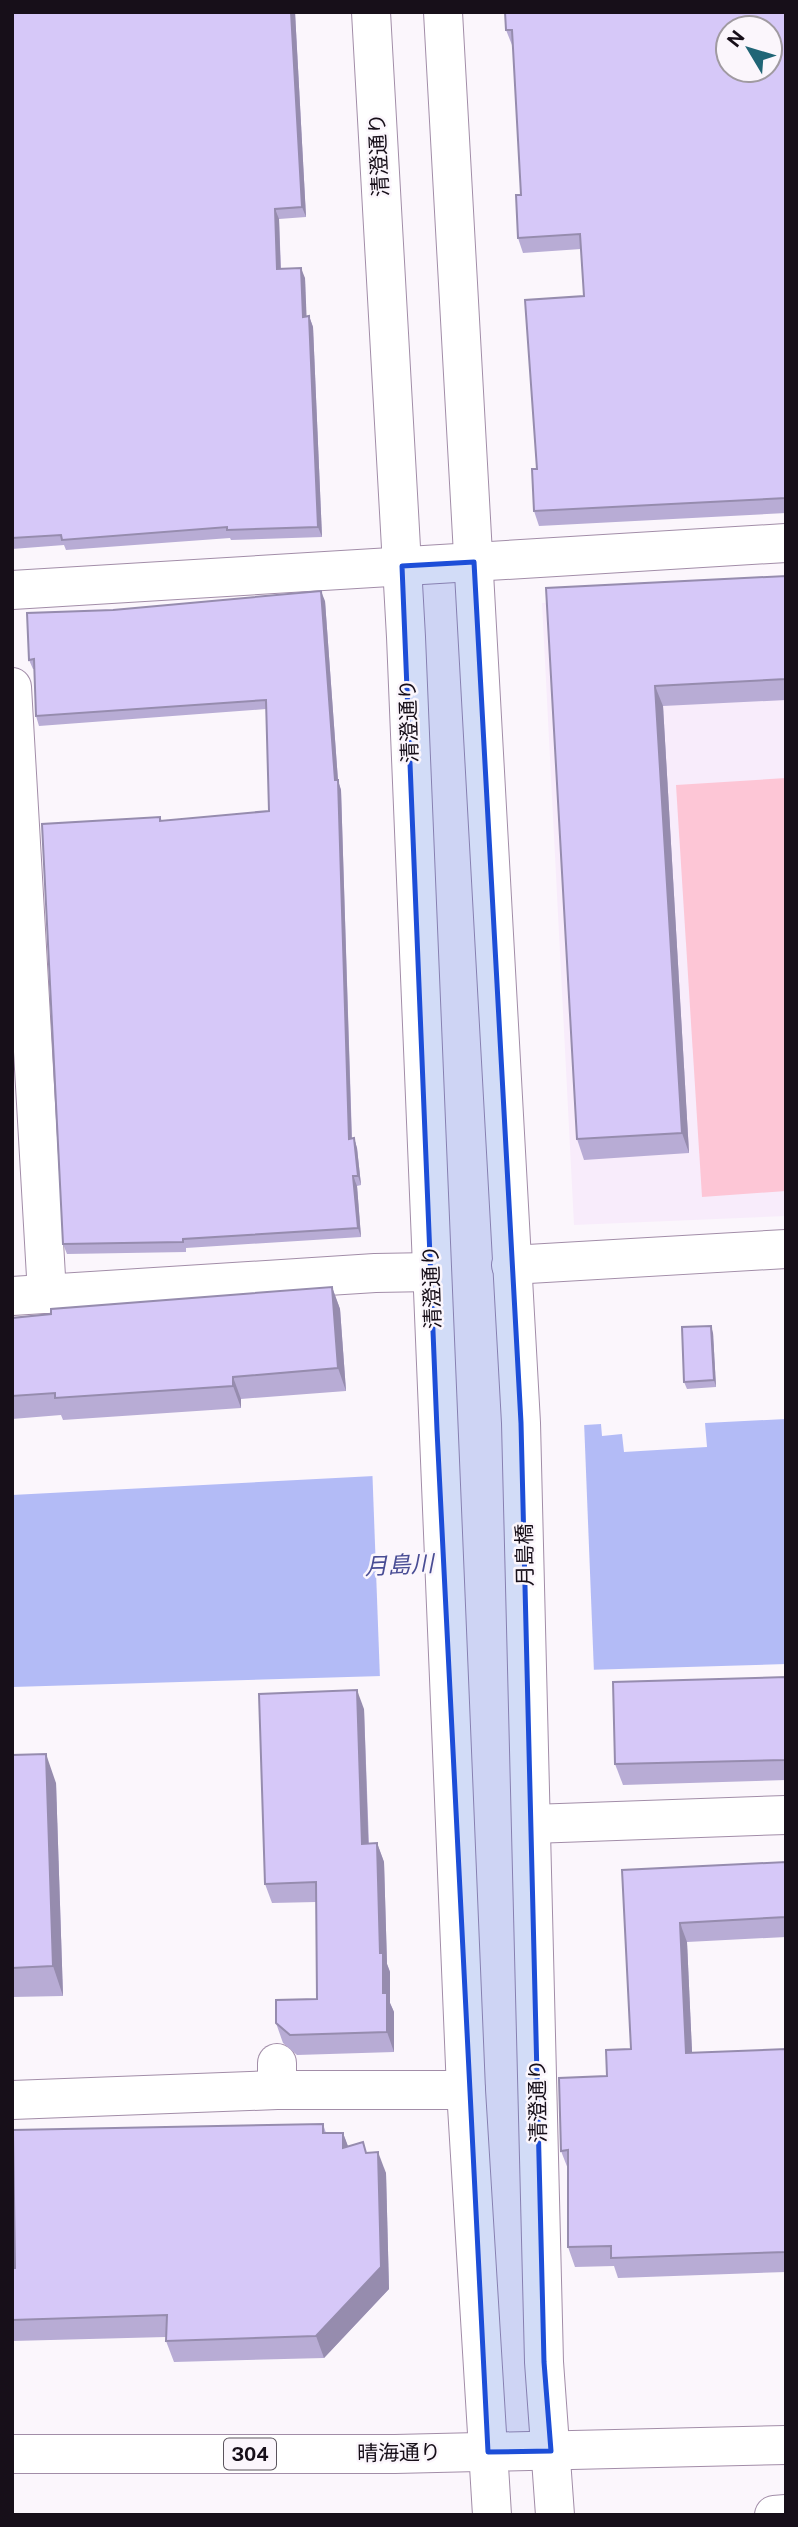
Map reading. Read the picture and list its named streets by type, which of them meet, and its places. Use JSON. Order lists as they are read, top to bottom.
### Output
{
  "streets": {
    "main road": [
      "清澄通り",
      "月島橋",
      "晴海通り",
      "304"
    ]
  },
  "crossings": [
    ["清澄通り", "月島橋"],
    ["清澄通り", "晴海通り"]
  ],
  "water": ["月島川"],
  "north": "top left"
}
